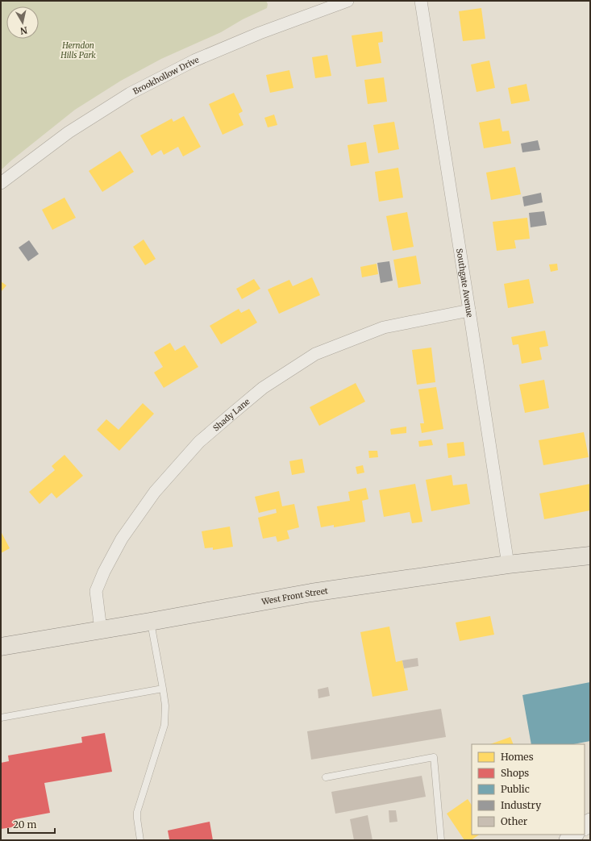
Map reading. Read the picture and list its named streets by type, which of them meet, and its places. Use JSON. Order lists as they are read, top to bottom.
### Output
{
  "streets": {
    "main road": ["West Front Street"],
    "street": ["Brookhollow Drive", "Southgate Avenue", "Shady Lane"]
  },
  "crossings": [
    ["Southgate Avenue", "Shady Lane"],
    ["Southgate Avenue", "West Front Street"],
    ["Shady Lane", "West Front Street"]
  ],
  "parks": ["Herndon Hills Park"],
  "legend": [
    "Homes",
    "Shops",
    "Public",
    "Industry",
    "Other"
  ],
  "scale_bar": "20 m",
  "north": "bottom"
}
